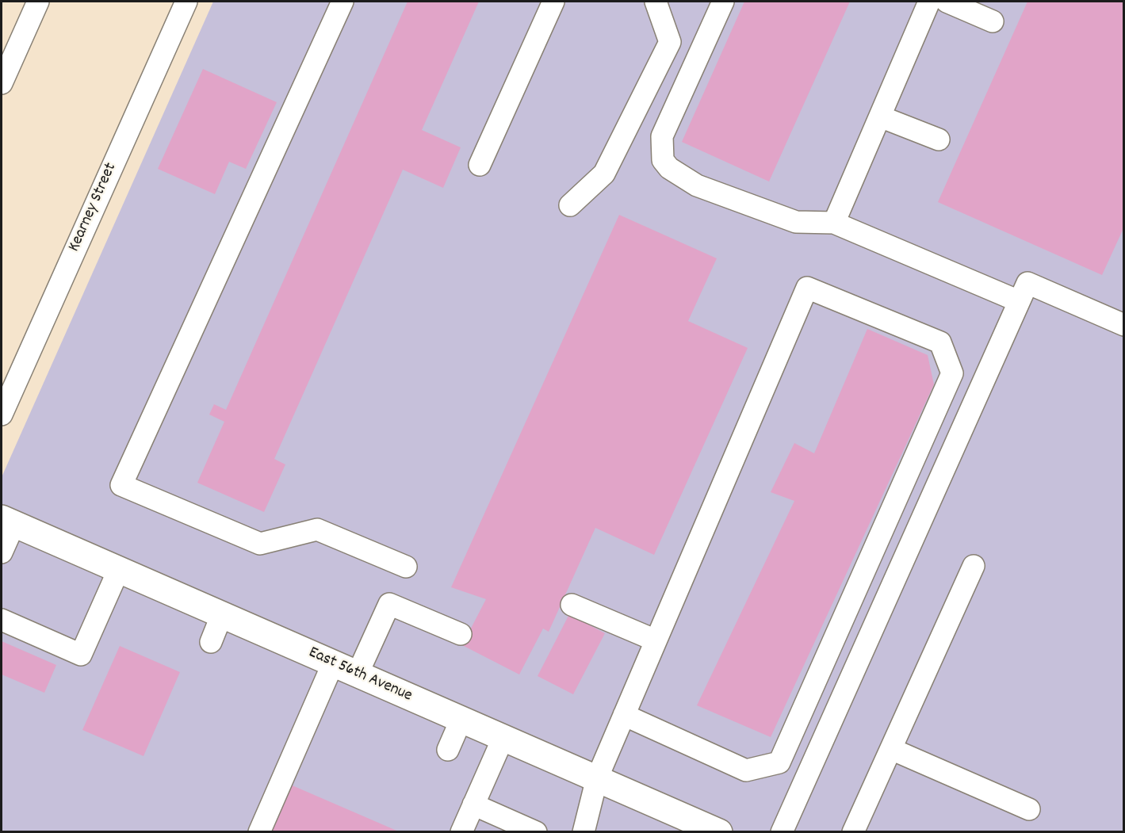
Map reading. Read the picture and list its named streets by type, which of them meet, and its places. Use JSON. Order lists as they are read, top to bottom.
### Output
{
  "streets": {
    "main road": ["East 56th Avenue"],
    "street": ["Kearney Street"]
  }
}
